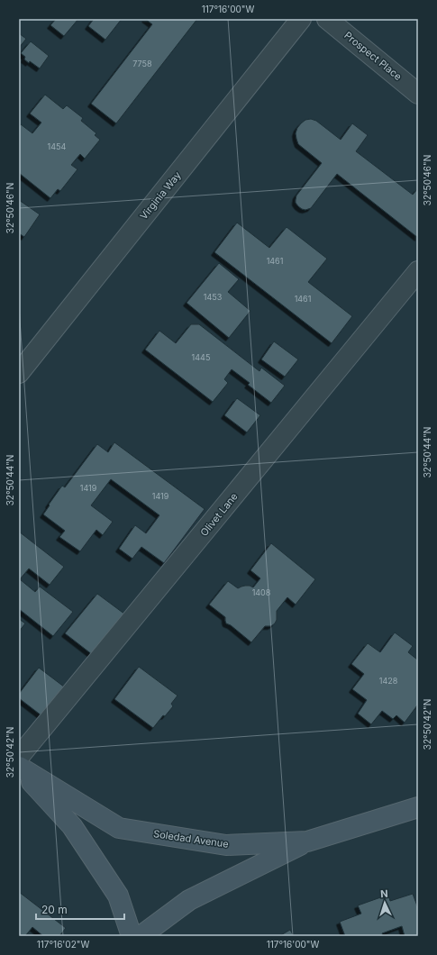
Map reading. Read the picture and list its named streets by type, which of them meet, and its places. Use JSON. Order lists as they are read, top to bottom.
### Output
{
  "streets": {
    "street": [
      "Prospect Place",
      "Virginia Way",
      "Olivet Lane",
      "Soledad Avenue"
    ]
  },
  "house_numbers": [
    "7758",
    "1454",
    "1461",
    "1453",
    "1461",
    "1445",
    "1419",
    "1419",
    "1408",
    "1428"
  ],
  "scale_bar": "20 m",
  "north": "top",
  "coordinates": [
    "117°16'00\"W",
    "32°50'46\"N",
    "32°50'44\"N",
    "32°50'42\"N",
    "117°16'02\"W"
  ]
}
